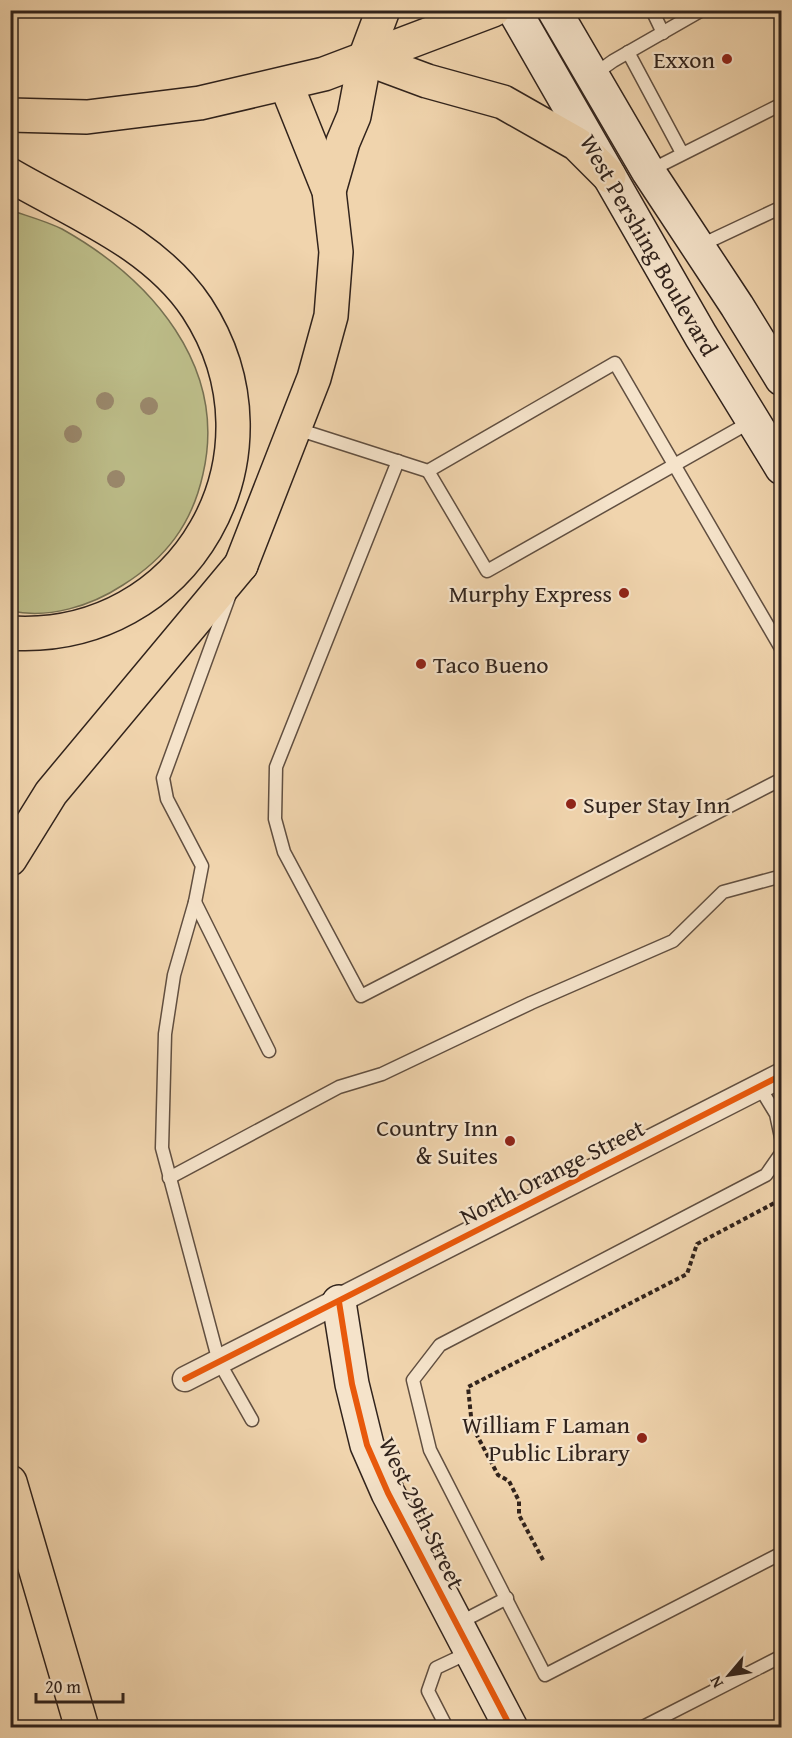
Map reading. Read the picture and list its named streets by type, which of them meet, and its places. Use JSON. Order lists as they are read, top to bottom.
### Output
{
  "streets": {
    "main road": ["West Pershing Boulevard", "West 29th Street"],
    "street": ["North Orange Street"]
  },
  "crossings": [
    ["North Orange Street", "West 29th Street"]
  ],
  "places": [
    "Exxon",
    "Murphy Express",
    "Taco Bueno",
    "Super Stay Inn",
    "Country Inn & Suites",
    "William F Laman Public Library"
  ],
  "scale_bar": "20 m",
  "north": "bottom left"
}
